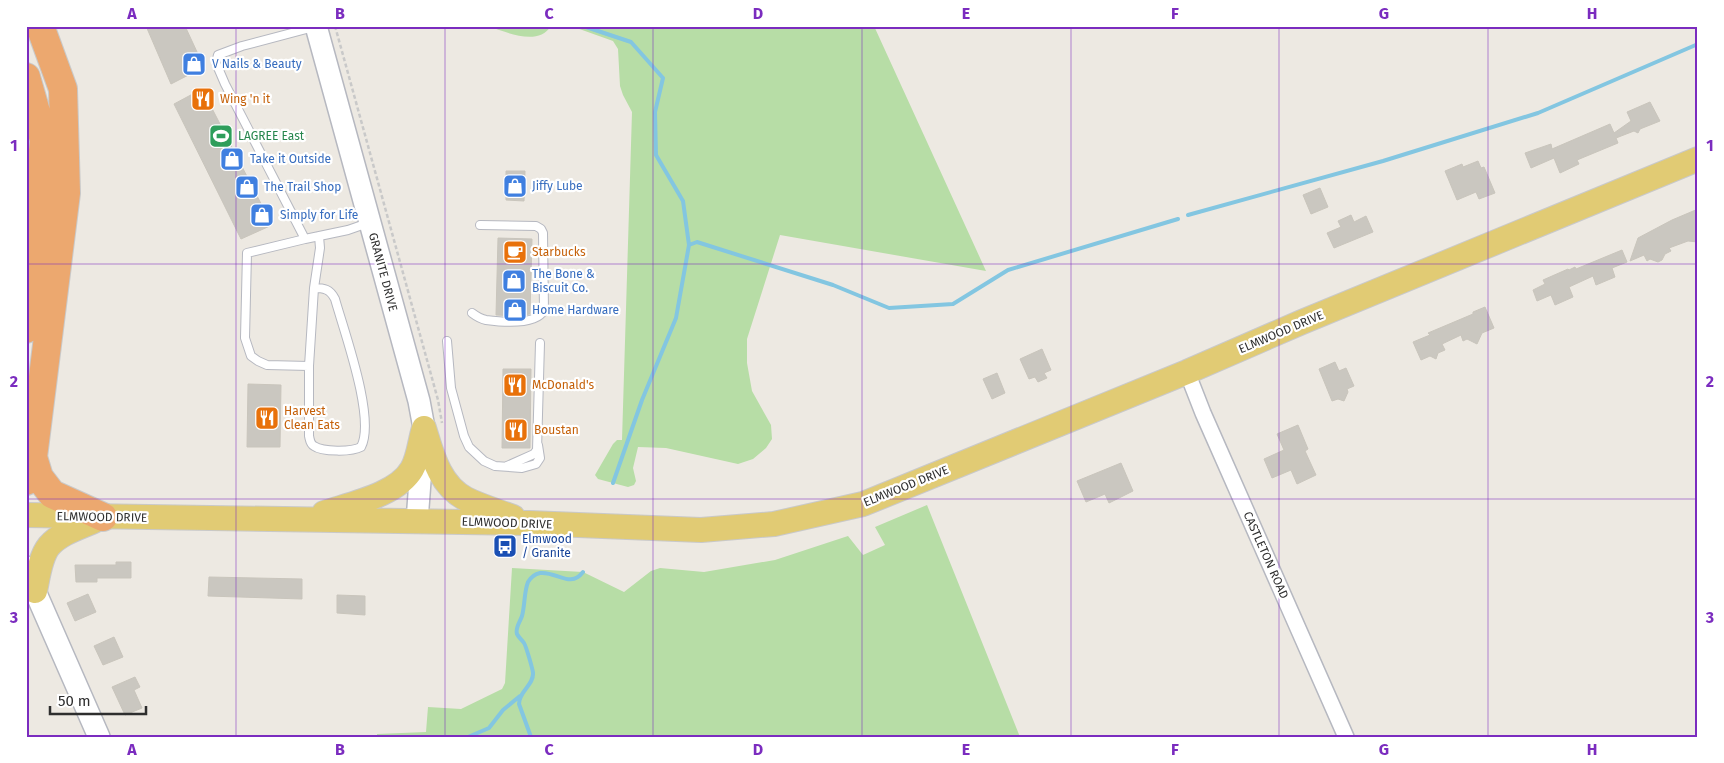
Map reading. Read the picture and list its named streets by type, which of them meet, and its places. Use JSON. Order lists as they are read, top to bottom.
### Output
{
  "streets": {
    "main road": ["ELMWOOD DRIVE"],
    "street": ["GRANITE DRIVE", "CASTLETON ROAD"]
  },
  "crossings": [
    ["GRANITE DRIVE", "ELMWOOD DRIVE"],
    ["ELMWOOD DRIVE", "CASTLETON ROAD"]
  ],
  "places": {
    "shop": [
      "V Nails & Beauty",
      "Take it Outside",
      "Jiffy Lube",
      "The Trail Shop",
      "Simply for Life",
      "The Bone & Biscuit Co.",
      "Home Hardware"
    ],
    "restaurant": [
      "Wing 'n it",
      "McDonald's",
      "Harvest Clean Eats",
      "Boustan"
    ],
    "sports": ["LAGREE East"],
    "cafe": ["Starbucks"],
    "bus stop": ["Elmwood / Granite"]
  },
  "scale_bar": "50 m",
  "grid": {
    "columns": [
      "A",
      "B",
      "C",
      "D",
      "E",
      "F",
      "G",
      "H"
    ],
    "rows": ["1", "2", "3"]
  }
}
